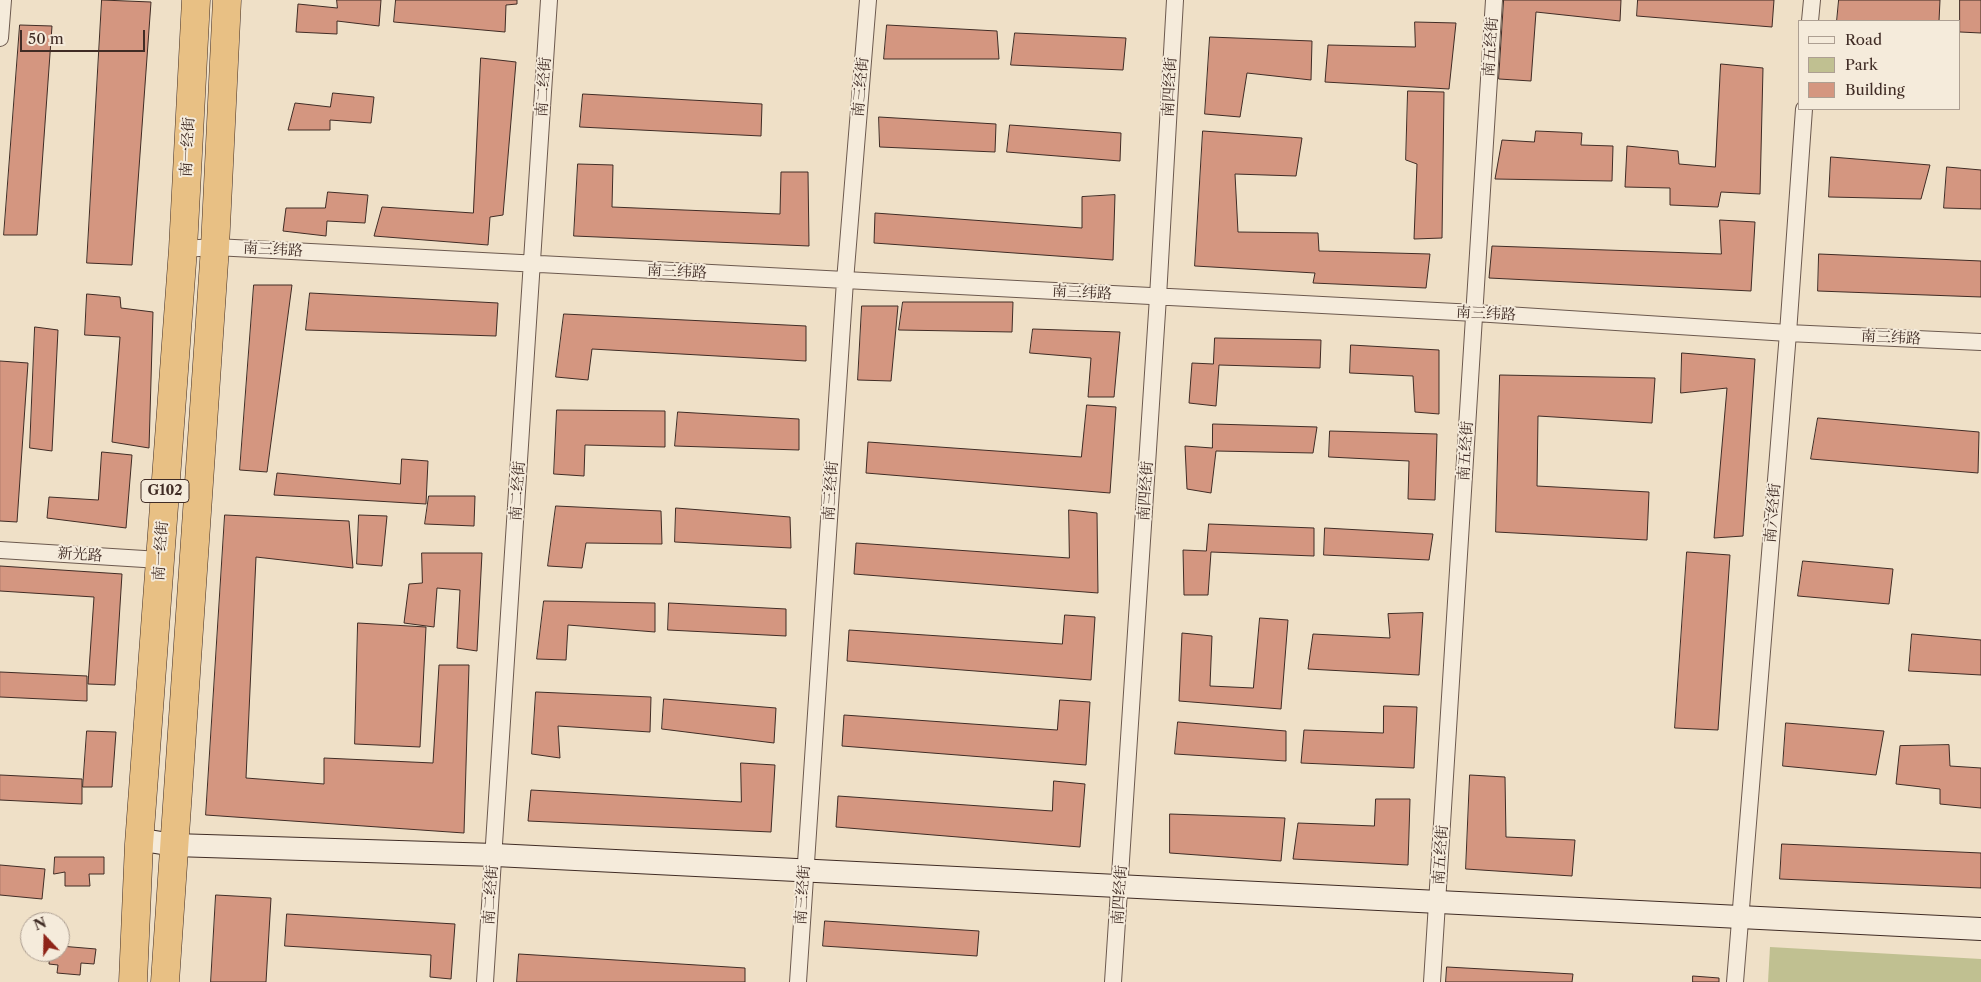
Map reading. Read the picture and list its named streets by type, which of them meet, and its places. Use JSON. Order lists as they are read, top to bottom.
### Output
{
  "streets": {
    "highway": ["南一经街", "G102"],
    "street": [
      "南五经街",
      "南二经街",
      "南三经街",
      "南四经街",
      "南三纬路",
      "南六经街",
      "新光路"
    ]
  },
  "crossings": [
    ["南五经街", "南三纬路"],
    ["南二经街", "南三纬路"],
    ["南三经街", "南三纬路"],
    ["南四经街", "南三纬路"],
    ["南一经街", "南三纬路"],
    ["南一经街", "新光路"],
    ["南三纬路", "南六经街"]
  ],
  "legend": ["Road", "Park", "Building"],
  "scale_bar": "50 m",
  "north": "top"
}
